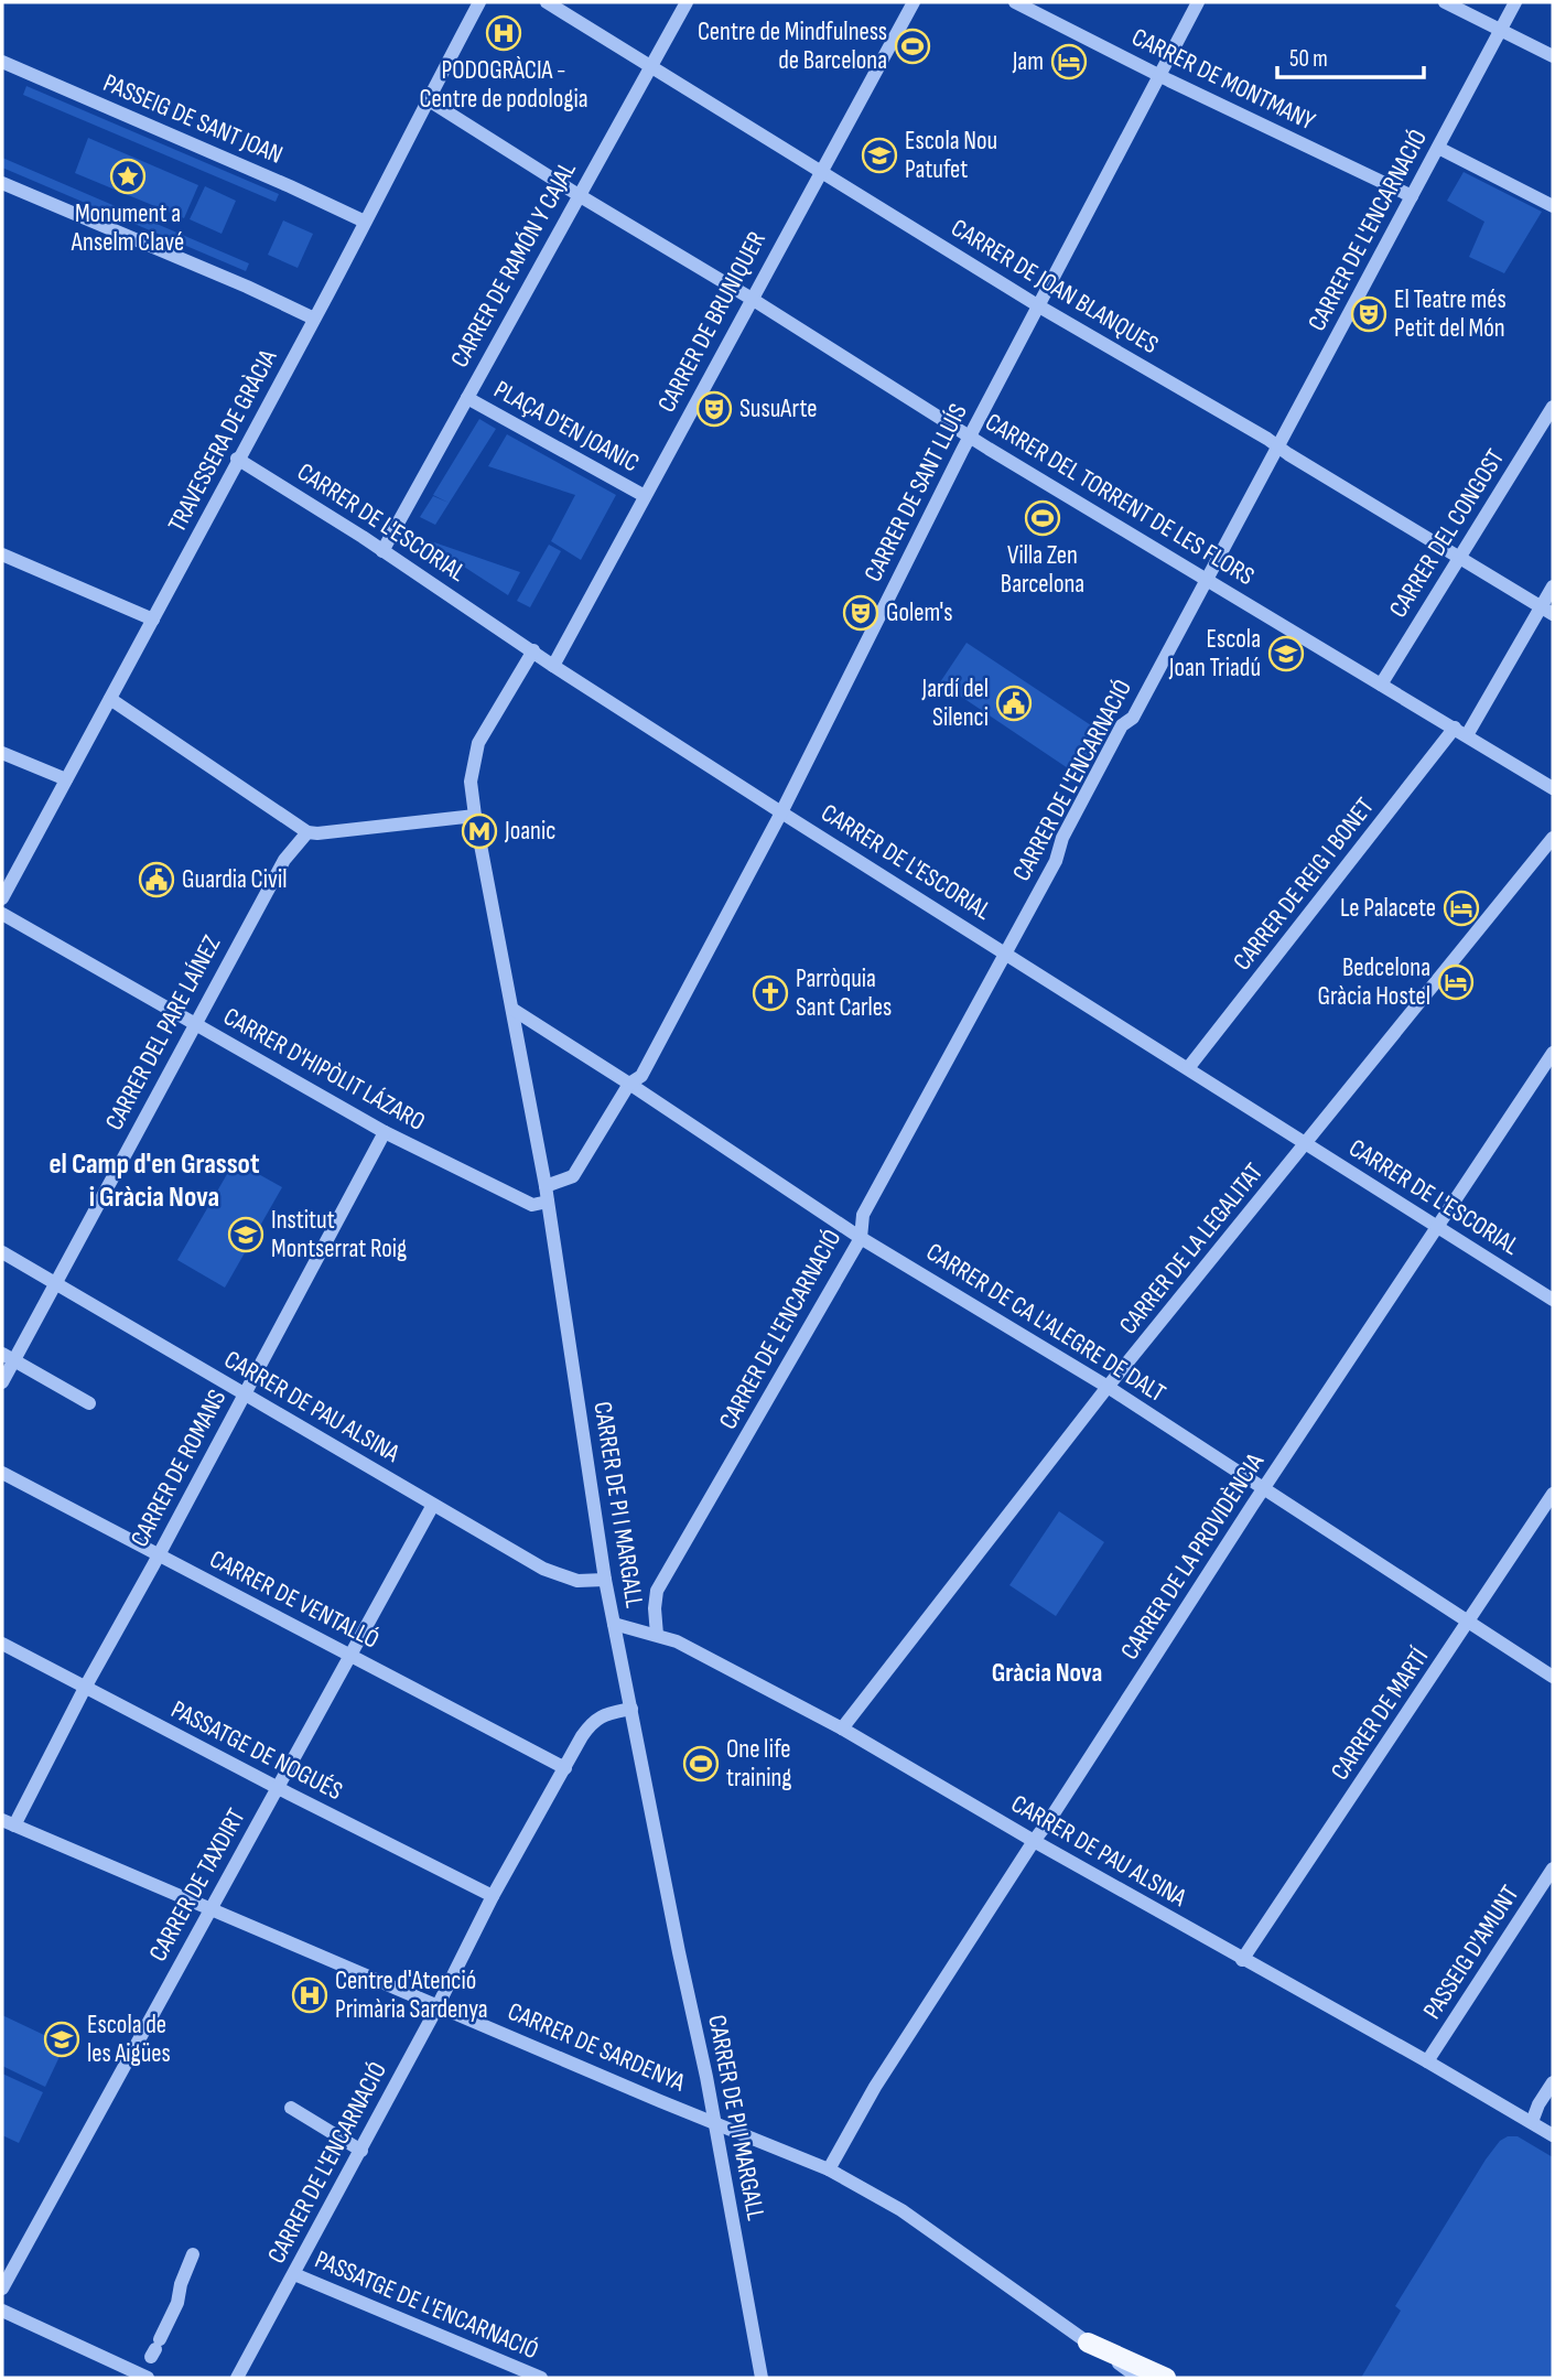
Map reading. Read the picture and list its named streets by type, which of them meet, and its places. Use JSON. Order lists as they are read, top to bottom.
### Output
{
  "streets": {
    "street": [
      "CARRER DE MONTMANY",
      "PASSEIG DE SANT JOAN",
      "CARRER DE L'ENCARNACIÓ",
      "CARRER DE RAMÓN Y CAJAL",
      "CARRER DE JOAN BLANQUES",
      "CARRER DE BRUNIQUER",
      "PLAÇA D'EN JOANIC",
      "TRAVESSERA DE GRÀCIA",
      "CARRER DE SANT LLUÍS",
      "CARRER DEL TORRENT DE LES FLORS",
      "CARRER DE L'ESCORIAL",
      "CARRER DEL CONGOST",
      "CARRER DE REIG I BONET",
      "CARRER DEL PARE LAÍNEZ",
      "CARRER D'HIPÒLIT LÁZARO",
      "CARRER DE LA LEGALITAT",
      "CARRER DE CA L'ALEGRE DE DALT",
      "CARRER DE PAU ALSINA",
      "CARRER DE ROMANS",
      "CARRER DE PI I MARGALL",
      "CARRER DE LA PROVIDÈNCIA",
      "CARRER DE VENTALLÓ",
      "CARRER DE MARTÍ",
      "PASSATGE DE NOGUÉS",
      "CARRER DE TAXDIRT",
      "PASSEIG D'AMUNT",
      "CARRER DE SARDENYA",
      "PASSATGE DE L'ENCARNACIÓ"
    ]
  },
  "crossings": [
    ["CARRER DE MONTMANY", "CARRER DE L'ENCARNACIÓ"],
    ["CARRER DE MONTMANY", "CARRER DE SANT LLUÍS"],
    ["PASSEIG DE SANT JOAN", "TRAVESSERA DE GRÀCIA"],
    ["CARRER DE L'ENCARNACIÓ", "CARRER DE JOAN BLANQUES"],
    ["CARRER DE L'ENCARNACIÓ", "CARRER DEL TORRENT DE LES FLORS"],
    ["CARRER DE L'ENCARNACIÓ", "CARRER DE L'ESCORIAL"],
    ["CARRER DE L'ENCARNACIÓ", "CARRER DE CA L'ALEGRE DE DALT"],
    ["CARRER DE L'ENCARNACIÓ", "CARRER DE PAU ALSINA"],
    ["CARRER DE L'ENCARNACIÓ", "CARRER DE PI I MARGALL"],
    ["CARRER DE L'ENCARNACIÓ", "CARRER DE VENTALLÓ"],
    ["CARRER DE L'ENCARNACIÓ", "PASSATGE DE NOGUÉS"],
    ["CARRER DE L'ENCARNACIÓ", "CARRER DE SARDENYA"],
    ["CARRER DE L'ENCARNACIÓ", "PASSATGE DE L'ENCARNACIÓ"],
    ["CARRER DE RAMÓN Y CAJAL", "CARRER DE JOAN BLANQUES"],
    ["CARRER DE RAMÓN Y CAJAL", "PLAÇA D'EN JOANIC"],
    ["CARRER DE RAMÓN Y CAJAL", "CARRER DEL TORRENT DE LES FLORS"],
    ["CARRER DE RAMÓN Y CAJAL", "CARRER DE L'ESCORIAL"],
    ["CARRER DE JOAN BLANQUES", "CARRER DE BRUNIQUER"],
    ["CARRER DE JOAN BLANQUES", "CARRER DE SANT LLUÍS"],
    ["CARRER DE JOAN BLANQUES", "CARRER DEL CONGOST"],
    ["CARRER DE JOAN BLANQUES", "CARRER DE REIG I BONET"],
    ["CARRER DE BRUNIQUER", "PLAÇA D'EN JOANIC"],
    ["CARRER DE BRUNIQUER", "CARRER DEL TORRENT DE LES FLORS"],
    ["CARRER DE BRUNIQUER", "CARRER DE L'ESCORIAL"],
    ["TRAVESSERA DE GRÀCIA", "CARRER DEL TORRENT DE LES FLORS"],
    ["TRAVESSERA DE GRÀCIA", "CARRER DE L'ESCORIAL"],
    ["CARRER DE SANT LLUÍS", "CARRER DEL TORRENT DE LES FLORS"],
    ["CARRER DE SANT LLUÍS", "CARRER DE L'ESCORIAL"],
    ["CARRER DE SANT LLUÍS", "CARRER DE CA L'ALEGRE DE DALT"],
    ["CARRER DE SANT LLUÍS", "CARRER DE PI I MARGALL"],
    ["CARRER DEL TORRENT DE LES FLORS", "CARRER DEL CONGOST"],
    ["CARRER DEL TORRENT DE LES FLORS", "CARRER DE REIG I BONET"],
    ["CARRER DE L'ESCORIAL", "CARRER DE REIG I BONET"],
    ["CARRER DE L'ESCORIAL", "CARRER DE LA LEGALITAT"],
    ["CARRER DE L'ESCORIAL", "CARRER DE PI I MARGALL"],
    ["CARRER DE L'ESCORIAL", "CARRER DE LA PROVIDÈNCIA"],
    ["CARRER DEL PARE LAÍNEZ", "CARRER D'HIPÒLIT LÁZARO"],
    ["CARRER DEL PARE LAÍNEZ", "CARRER DE PAU ALSINA"],
    ["CARRER D'HIPÒLIT LÁZARO", "CARRER DE ROMANS"],
    ["CARRER D'HIPÒLIT LÁZARO", "CARRER DE PI I MARGALL"],
    ["CARRER DE LA LEGALITAT", "CARRER DE CA L'ALEGRE DE DALT"],
    ["CARRER DE LA LEGALITAT", "CARRER DE PAU ALSINA"],
    ["CARRER DE CA L'ALEGRE DE DALT", "CARRER DE PI I MARGALL"],
    ["CARRER DE CA L'ALEGRE DE DALT", "CARRER DE LA PROVIDÈNCIA"],
    ["CARRER DE CA L'ALEGRE DE DALT", "CARRER DE MARTÍ"],
    ["CARRER DE PAU ALSINA", "CARRER DE ROMANS"],
    ["CARRER DE PAU ALSINA", "CARRER DE PI I MARGALL"],
    ["CARRER DE PAU ALSINA", "CARRER DE LA PROVIDÈNCIA"],
    ["CARRER DE PAU ALSINA", "CARRER DE MARTÍ"],
    ["CARRER DE PAU ALSINA", "CARRER DE TAXDIRT"],
    ["CARRER DE PAU ALSINA", "PASSEIG D'AMUNT"],
    ["CARRER DE ROMANS", "CARRER DE VENTALLÓ"],
    ["CARRER DE ROMANS", "PASSATGE DE NOGUÉS"],
    ["CARRER DE ROMANS", "CARRER DE SARDENYA"],
    ["CARRER DE PI I MARGALL", "CARRER DE SARDENYA"],
    ["CARRER DE LA PROVIDÈNCIA", "CARRER DE SARDENYA"],
    ["CARRER DE VENTALLÓ", "CARRER DE TAXDIRT"],
    ["PASSATGE DE NOGUÉS", "CARRER DE TAXDIRT"],
    ["CARRER DE TAXDIRT", "CARRER DE SARDENYA"]
  ],
  "districts": ["el Camp d'en Grassot i Gràcia Nova", "Gràcia Nova"],
  "places": {
    "hospital": ["PODOGRÀCIA - Centre de podologia", "Centre d'Atenció Primària Sardenya"],
    "sports": ["Centre de Mindfulness de Barcelona", "Villa Zen Barcelona", "One life training"],
    "hotel": ["Jam", "Le Palacete", "Bedcelona Gràcia Hostel"],
    "school or university": [
      "Escola Nou Patufet",
      "Escola Joan Triadú",
      "Institut Montserrat Roig",
      "Escola de les Aigües"
    ],
    "place": ["Monument a Anselm Clavé"],
    "theatre": ["El Teatre més Petit del Món", "SusuArte", "Golem's"],
    "public building": ["Jardí del Silenci", "Guardia Civil"],
    "metro station": ["Joanic"],
    "church": ["Parròquia Sant Carles"]
  },
  "scale_bar": "50 m"
}
